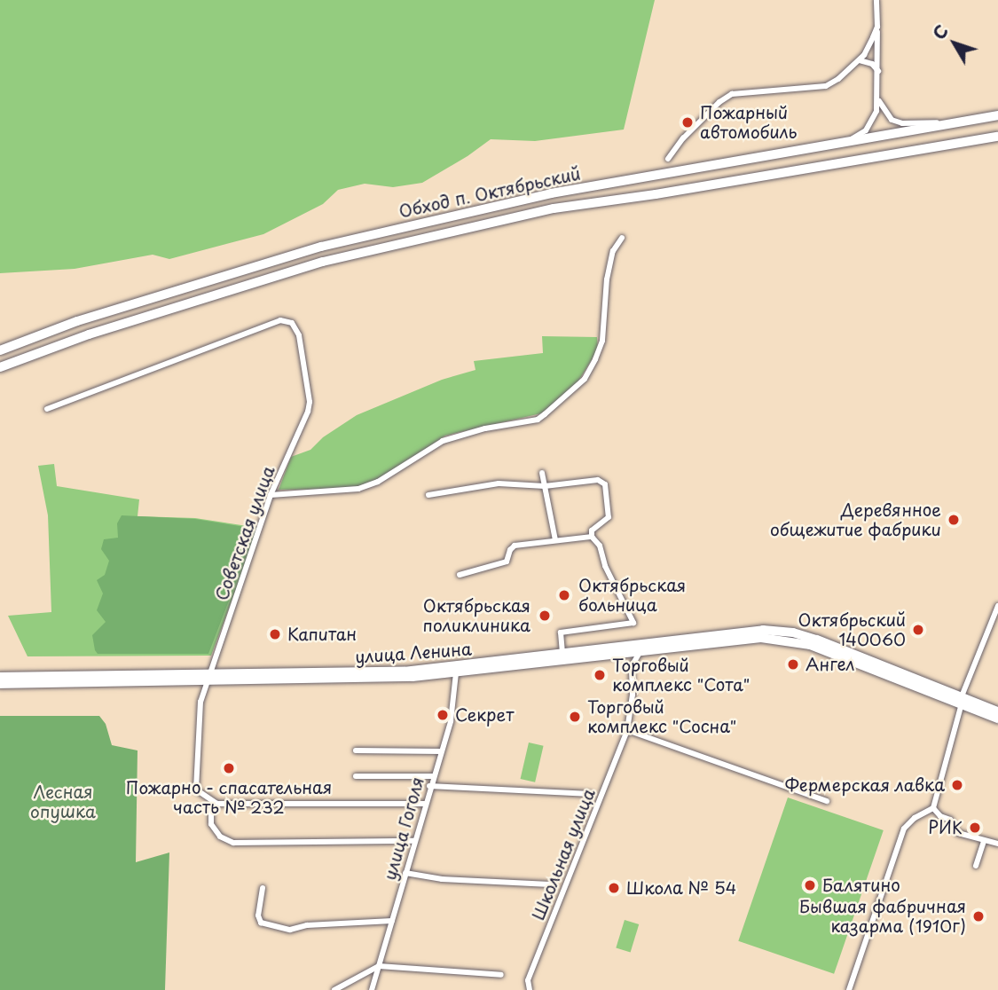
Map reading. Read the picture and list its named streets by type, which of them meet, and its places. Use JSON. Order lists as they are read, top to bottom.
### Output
{
  "streets": {
    "highway": ["Обход п. Октябрьский"],
    "main road": ["улица Ленина"],
    "street": ["Советская улица", "улица Гоголя", "Школьная улица"]
  },
  "crossings": [
    ["Советская улица", "улица Ленина"],
    ["улица Ленина", "улица Гоголя"]
  ],
  "parks": ["Лесная опушка"],
  "places": [
    "Пожарный автомобиль",
    "Деревянное общежитие фабрики",
    "Октябрьская больница",
    "Октябрьская поликлиника",
    "Октябрьский 140060",
    "Капитан",
    "Ангел",
    "Торговый комплекс \"Сота\"",
    "Секрет",
    "Торговый комплекс \"Сосна\"",
    "Пожарно - спасательная часть № 232",
    "Фермерская лавка",
    "РИК",
    "Балятино",
    "Школа № 54",
    "Бывшая фабричная казарма (1910г)"
  ],
  "north": "top left"
}
